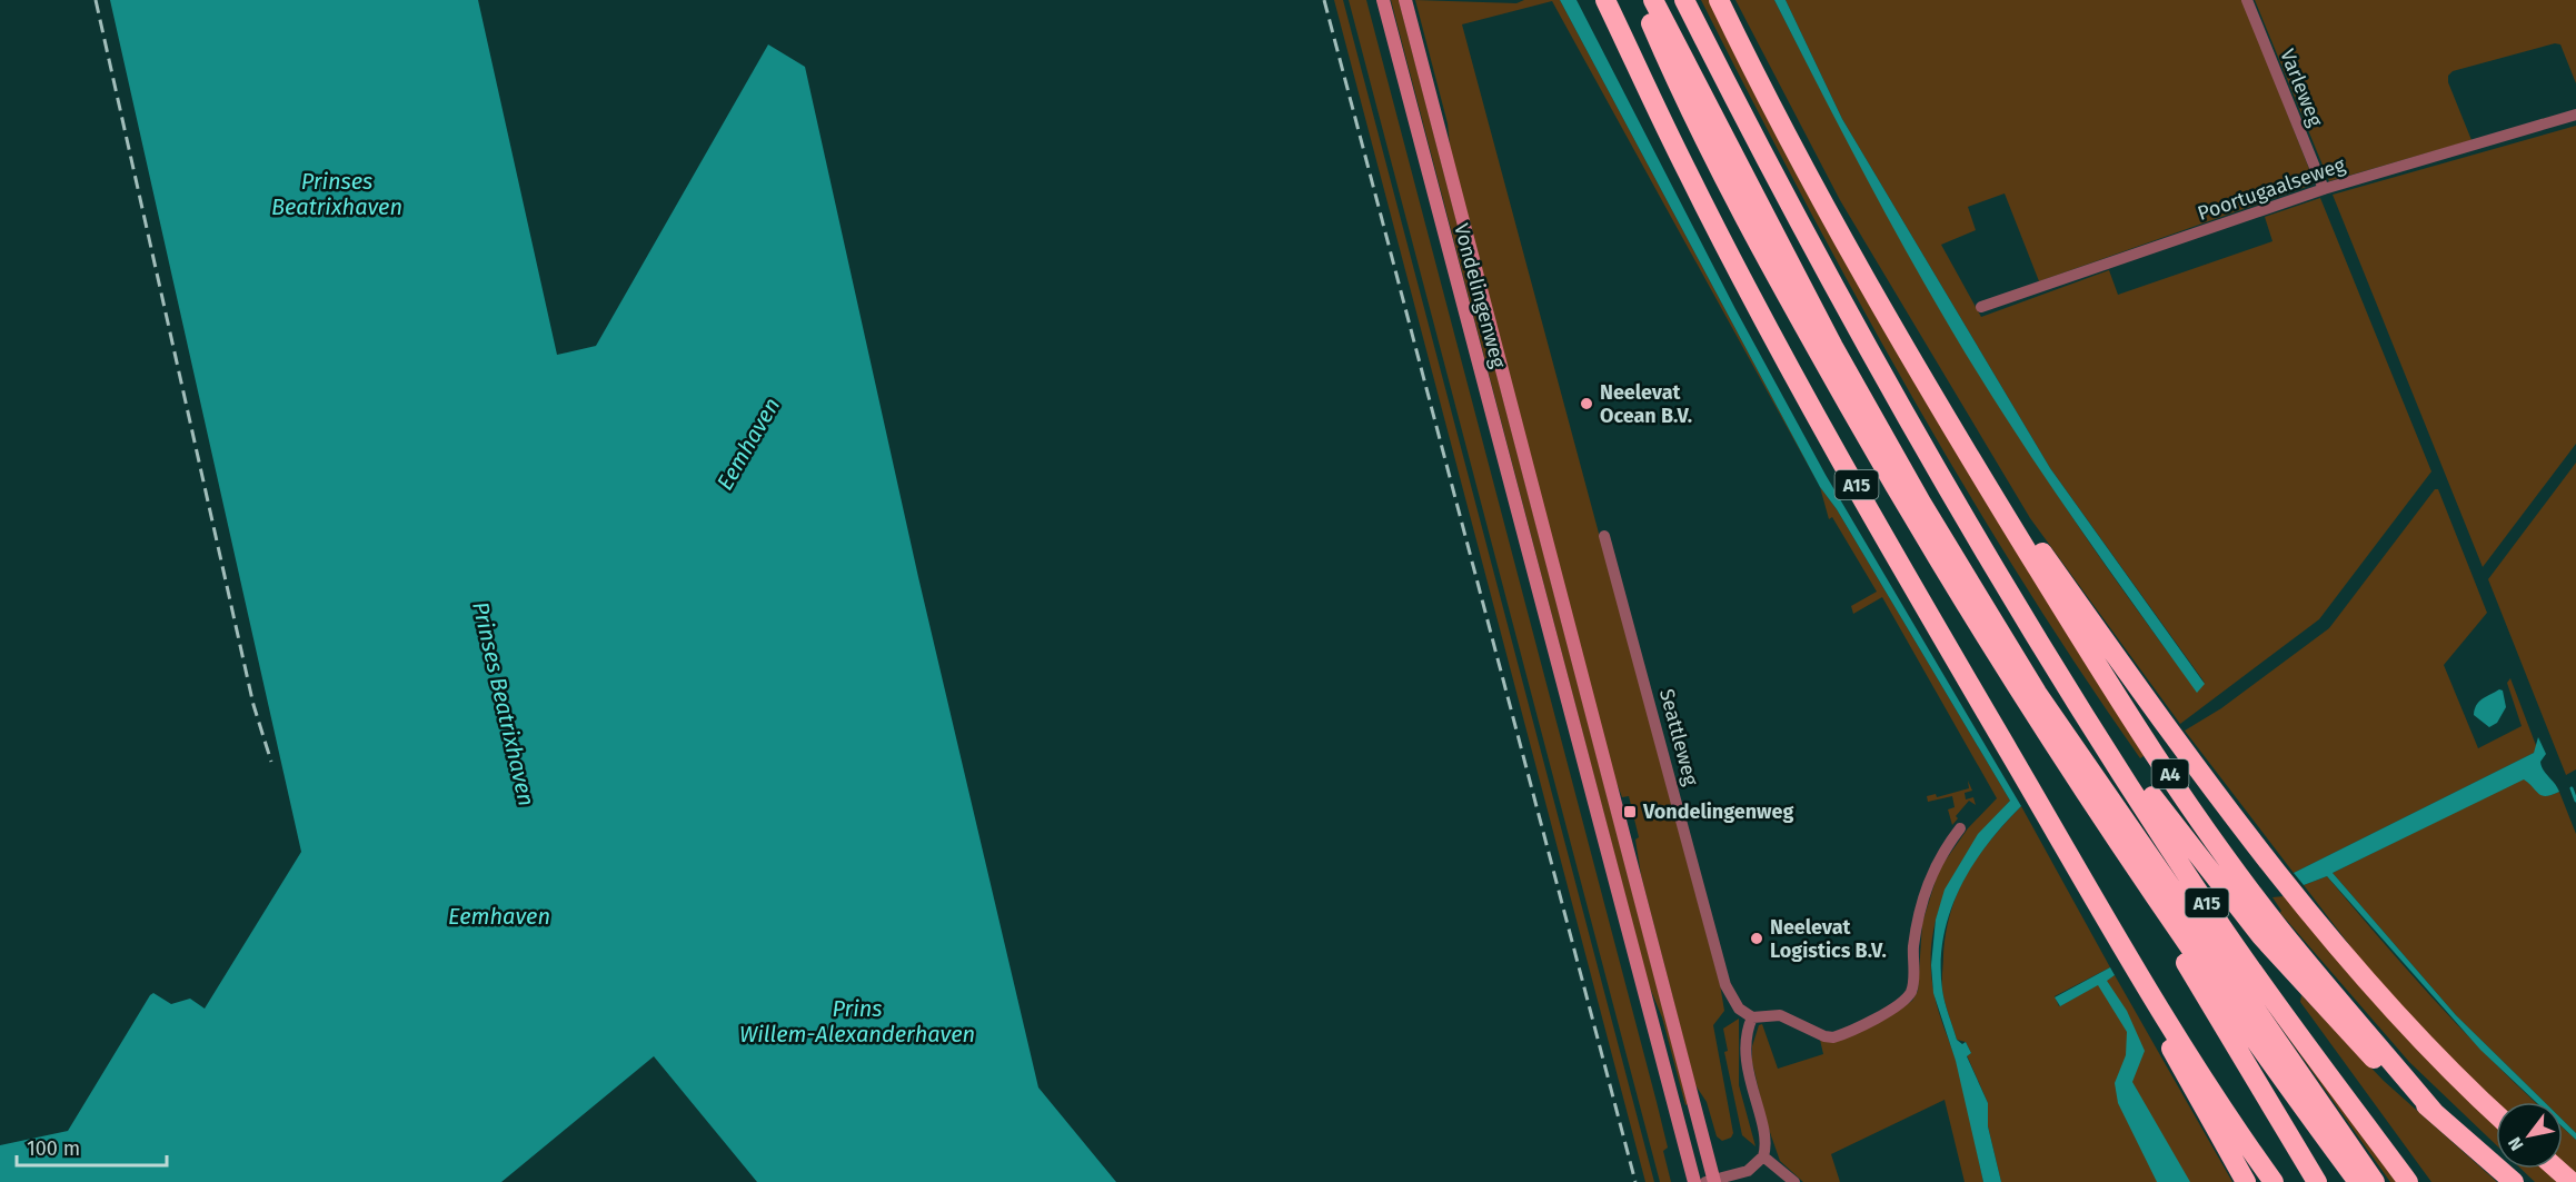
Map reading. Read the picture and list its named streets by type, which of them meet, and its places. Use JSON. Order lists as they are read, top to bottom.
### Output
{
  "streets": {
    "highway": ["A15", "A4"],
    "main road": ["Vondelingenweg"],
    "street": ["Varleweg", "Poortugaalseweg", "Seattleweg"]
  },
  "crossings": [
    ["Varleweg", "Poortugaalseweg"],
    ["A15", "A4"]
  ],
  "water": ["Prinses Beatrixhaven", "Eemhaven", "Prins Willem-Alexanderhaven"],
  "places": {
    "other": ["Neelevat Ocean B.V.", "Neelevat Logistics B.V."],
    "transit": ["Vondelingenweg"]
  },
  "scale_bar": "100 m",
  "north": "bottom left"
}
